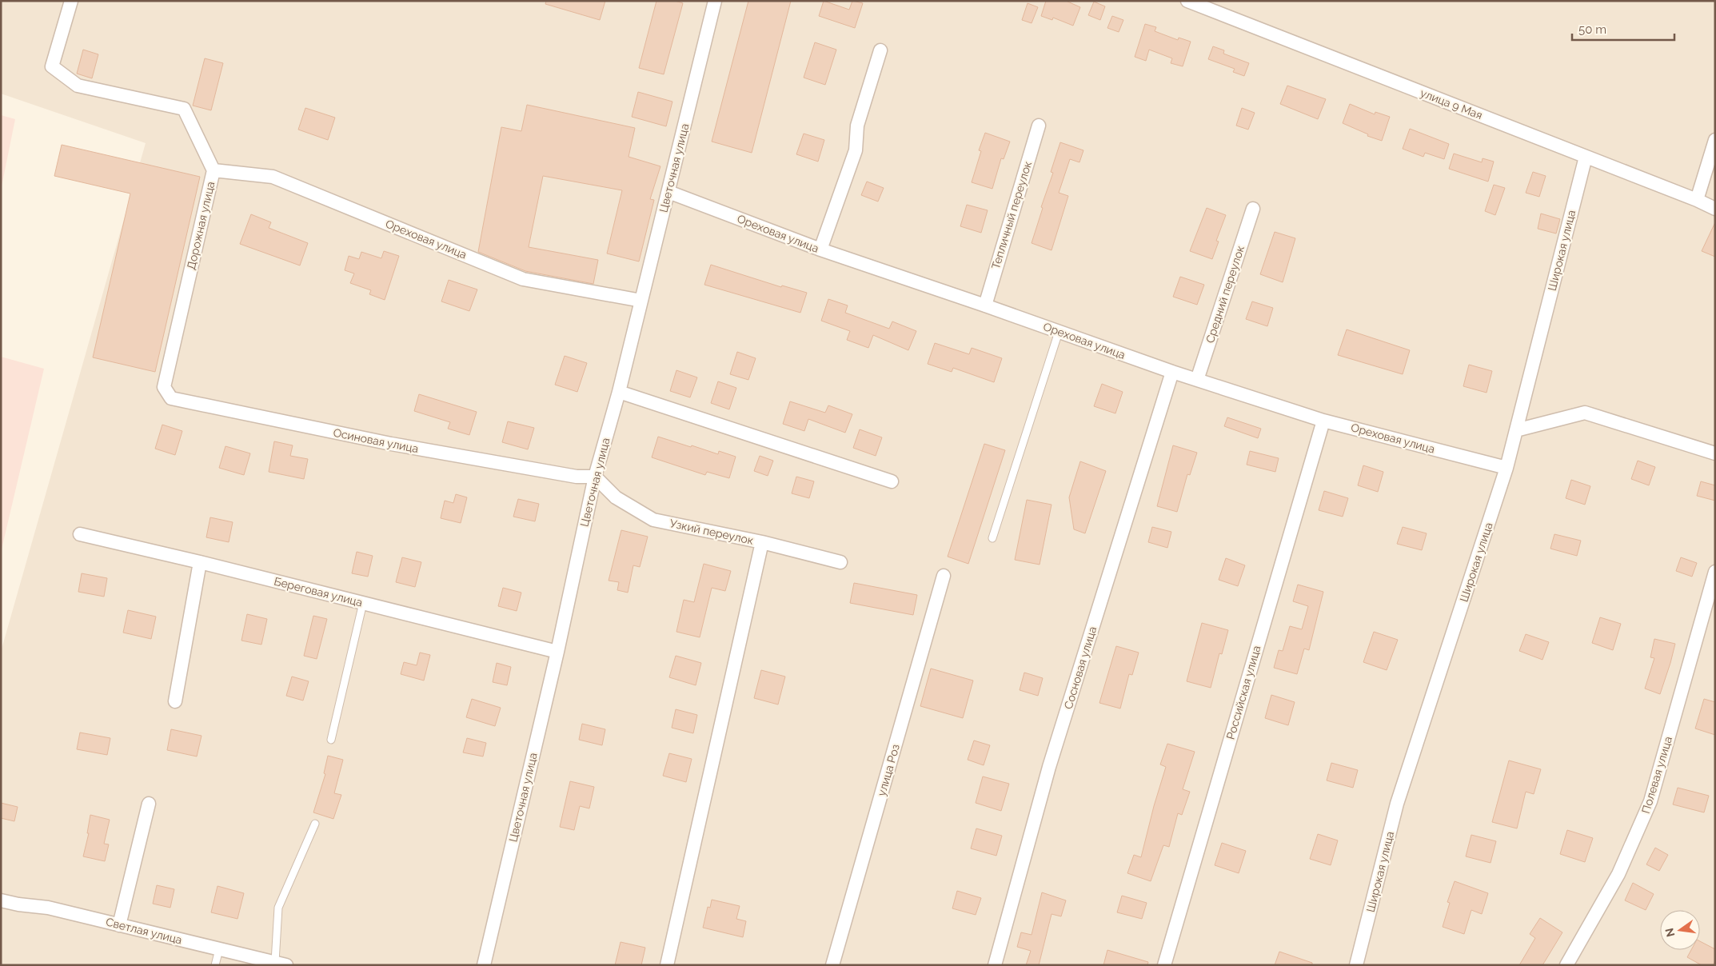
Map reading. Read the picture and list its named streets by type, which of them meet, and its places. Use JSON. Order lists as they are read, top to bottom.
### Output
{
  "streets": {
    "street": [
      "улица 9 Мая",
      "Цветочная улица",
      "Тепличный переулок",
      "Дорожная улица",
      "Ореховая улица",
      "Широкая улица",
      "Средний переулок",
      "Осиновая улица",
      "Узкий переулок",
      "Береговая улица",
      "Сосновая улица",
      "Российская улица",
      "улица Роз",
      "Полевая улица",
      "Светлая улица"
    ]
  },
  "crossings": [
    ["улица 9 Мая", "Широкая улица"],
    ["Цветочная улица", "Ореховая улица"],
    ["Цветочная улица", "Осиновая улица"],
    ["Цветочная улица", "Узкий переулок"],
    ["Цветочная улица", "Береговая улица"],
    ["Тепличный переулок", "Ореховая улица"],
    ["Дорожная улица", "Ореховая улица"],
    ["Дорожная улица", "Осиновая улица"],
    ["Ореховая улица", "Широкая улица"],
    ["Ореховая улица", "Средний переулок"],
    ["Ореховая улица", "Сосновая улица"],
    ["Ореховая улица", "Российская улица"],
    ["Осиновая улица", "Узкий переулок"]
  ],
  "scale_bar": "50 m",
  "north": "left"
}
